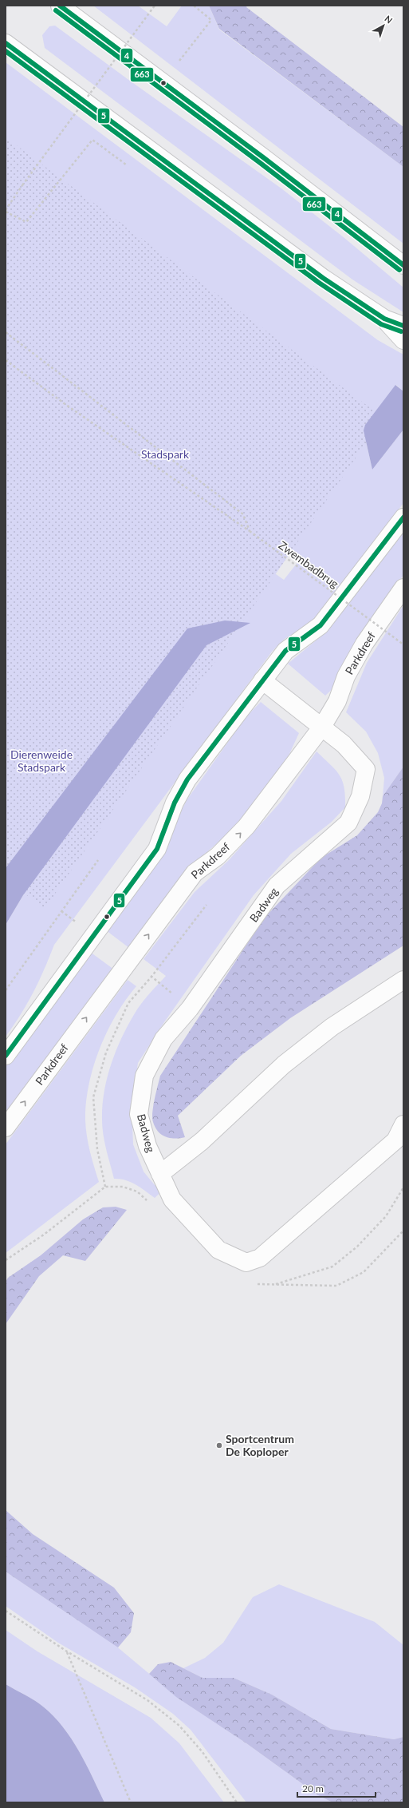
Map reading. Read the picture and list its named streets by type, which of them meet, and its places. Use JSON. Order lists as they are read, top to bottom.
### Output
{
  "streets": {
    "street": ["Parkdreef", "Badweg"],
    "path": ["Zwembadbrug"]
  },
  "crossings": [
    ["Parkdreef", "Badweg"]
  ],
  "parks": ["Stadspark", "Dierenweide Stadspark"],
  "places": ["Sportcentrum De Koploper"],
  "lines": ["transit line 4", "transit line 663", "transit line 5"],
  "scale_bar": "20 m",
  "north": "top right"
}
